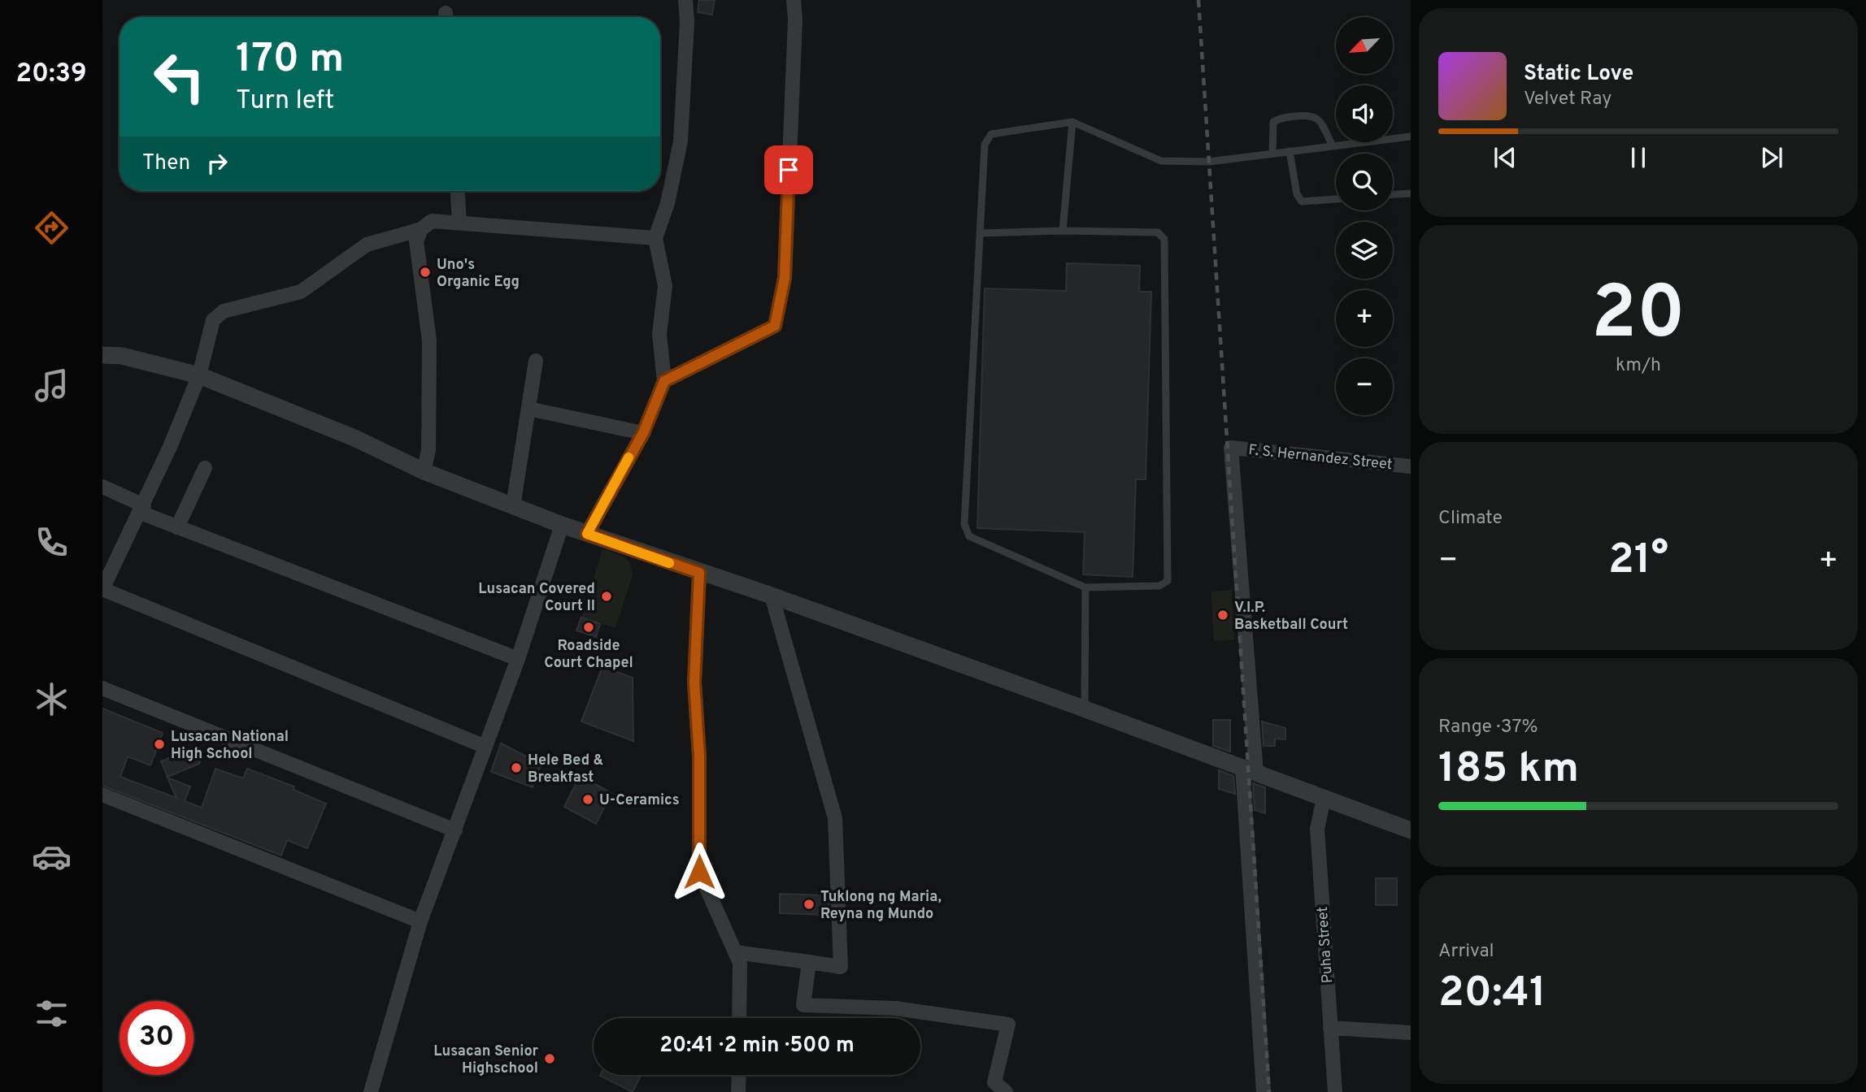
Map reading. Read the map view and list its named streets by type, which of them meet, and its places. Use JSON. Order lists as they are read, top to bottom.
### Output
{
  "streets": {
    "street": ["F. S. Hernandez Street", "Puha Street"]
  },
  "places": [
    "Uno's Organic Egg",
    "Lusacan Covered Court II",
    "V.I.P. Basketball Court",
    "Roadside Court Chapel",
    "Lusacan National High School",
    "Hele Bed & Breakfast",
    "U-Ceramics",
    "Tuklong ng Maria, Reyna ng Mundo",
    "Lusacan Senior Highschool"
  ],
  "north": "bottom left",
  "page": {
    "tabs": "20:39",
    "map_buttons": ["+", "−"],
    "turn": ["170 m", "Turn left"],
    "song": ["Static Love", "Velvet Ray"],
    "then": "Then",
    "tile": [
      ["20", "km/h"],
      "Climate",
      ["Range · 37%", "185 km"],
      ["Arrival", "20:41"]
    ],
    "heat": ["−", "21°", "+"],
    "limit": "30",
    "trip": "20:41 · 2 min · 500 m"
  }
}
